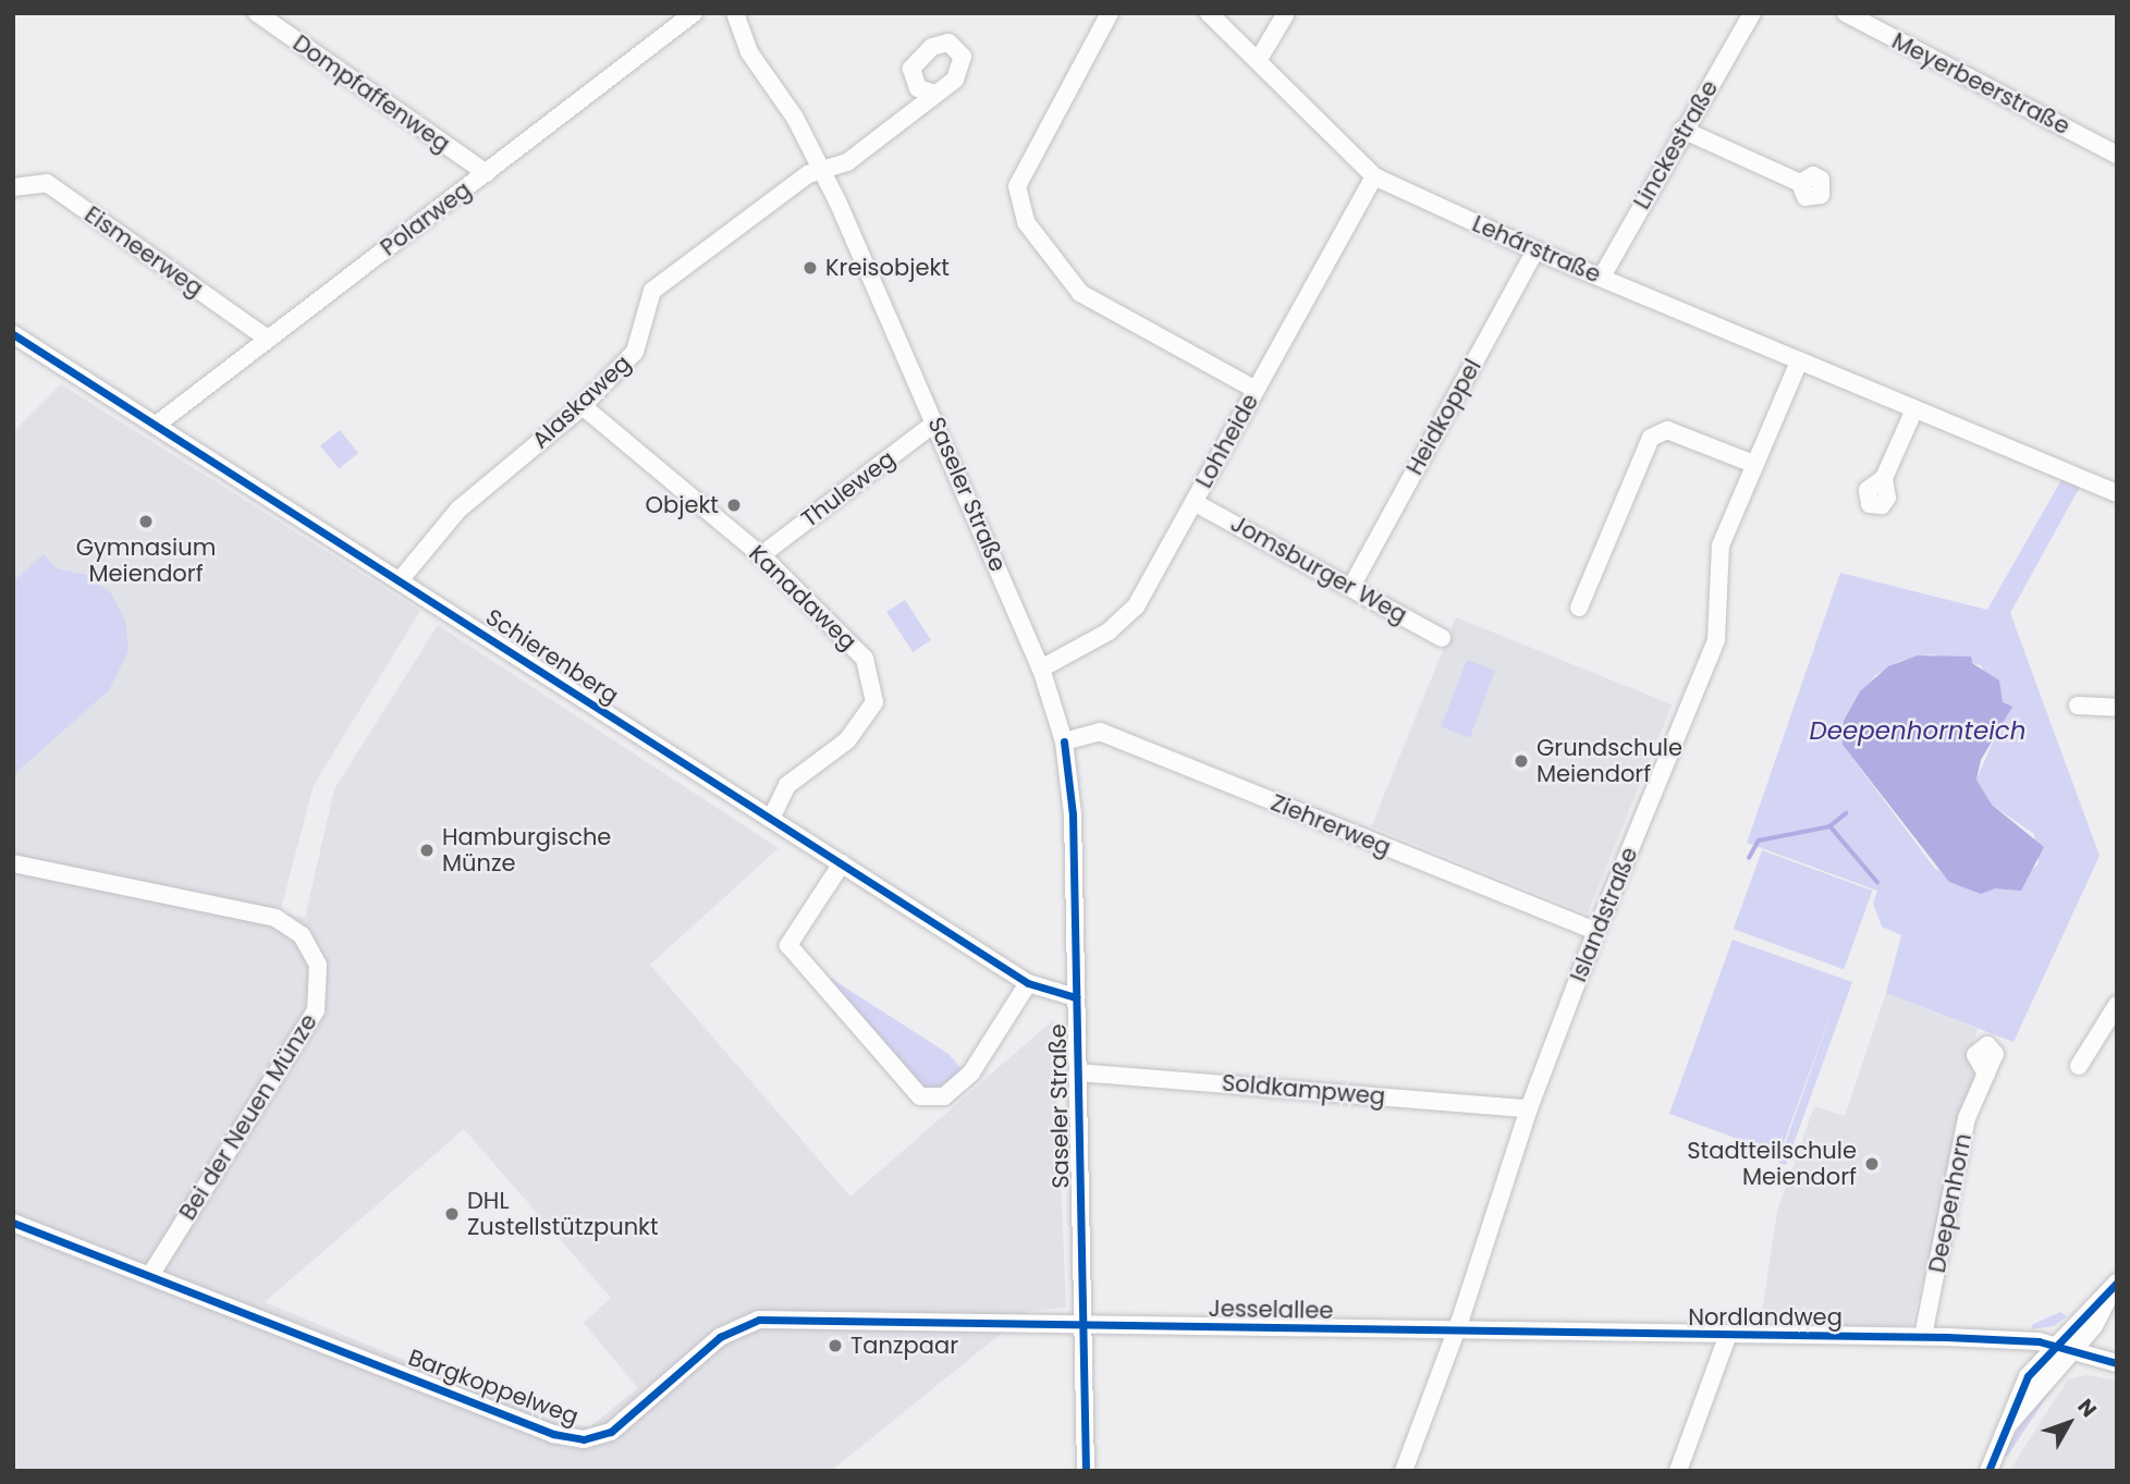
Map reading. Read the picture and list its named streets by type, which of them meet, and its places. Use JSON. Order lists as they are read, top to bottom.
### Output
{
  "streets": {
    "street": [
      "Meyerbeerstraße",
      "Dompfaffenweg",
      "Linckestraße",
      "Polarweg",
      "Lehárstraße",
      "Eismeerweg",
      "Alaskaweg",
      "Heidkoppel",
      "Lohheide",
      "Thuleweg",
      "Saseler Straße",
      "Jomsburger Weg",
      "Kanadaweg",
      "Schierenberg",
      "Ziehrerweg",
      "Islandstraße",
      "Soldkampweg",
      "Bei der Neuen Münze",
      "Deepenhorn",
      "Jesselallee",
      "Nordlandweg",
      "Bargkoppelweg"
    ]
  },
  "crossings": [
    ["Dompfaffenweg", "Polarweg"],
    ["Linckestraße", "Lehárstraße"],
    ["Polarweg", "Eismeerweg"],
    ["Polarweg", "Schierenberg"],
    ["Lehárstraße", "Heidkoppel"],
    ["Lehárstraße", "Lohheide"],
    ["Lehárstraße", "Islandstraße"],
    ["Alaskaweg", "Saseler Straße"],
    ["Alaskaweg", "Kanadaweg"],
    ["Alaskaweg", "Schierenberg"],
    ["Heidkoppel", "Jomsburger Weg"],
    ["Lohheide", "Saseler Straße"],
    ["Lohheide", "Jomsburger Weg"],
    ["Thuleweg", "Saseler Straße"],
    ["Thuleweg", "Kanadaweg"],
    ["Saseler Straße", "Schierenberg"],
    ["Saseler Straße", "Ziehrerweg"],
    ["Saseler Straße", "Soldkampweg"],
    ["Saseler Straße", "Jesselallee"],
    ["Saseler Straße", "Bargkoppelweg"],
    ["Kanadaweg", "Schierenberg"],
    ["Ziehrerweg", "Islandstraße"],
    ["Islandstraße", "Soldkampweg"],
    ["Islandstraße", "Jesselallee"],
    ["Islandstraße", "Nordlandweg"],
    ["Bei der Neuen Münze", "Bargkoppelweg"],
    ["Deepenhorn", "Nordlandweg"],
    ["Jesselallee", "Nordlandweg"],
    ["Jesselallee", "Bargkoppelweg"]
  ],
  "water": ["Deepenhornteich"],
  "places": [
    "Kreisobjekt",
    "Objekt",
    "Gymnasium Meiendorf",
    "Grundschule Meiendorf",
    "Hamburgische Münze",
    "Stadtteilschule Meiendorf",
    "DHL Zustellstützpunkt",
    "Tanzpaar"
  ],
  "north": "top right"
}
